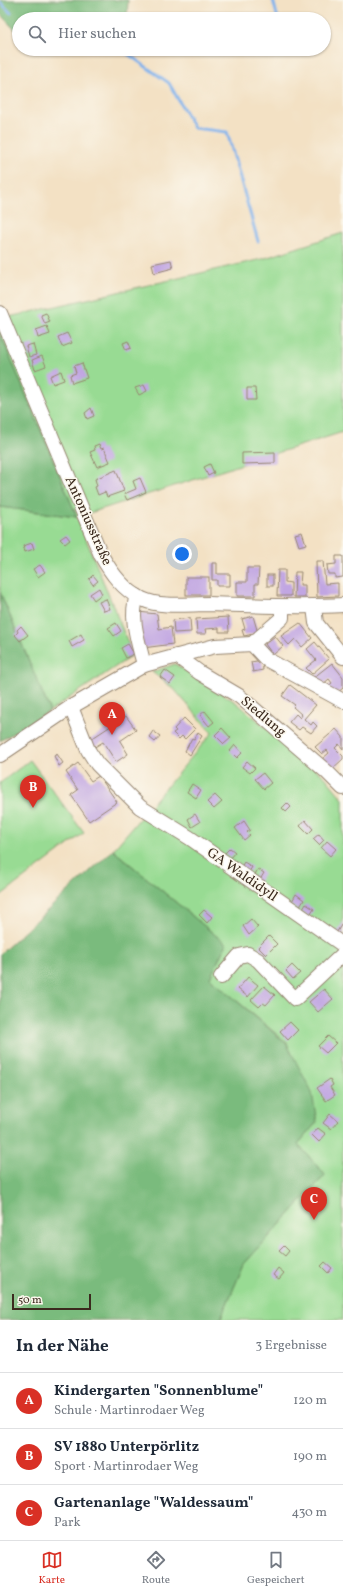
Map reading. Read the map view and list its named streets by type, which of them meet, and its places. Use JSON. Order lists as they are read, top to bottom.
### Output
{
  "streets": {
    "street": ["Antoniusstraße", "Siedlung", "GA Waldidyll"]
  },
  "scale_bar": "50 m",
  "page": {
    "search": "Hier suchen",
    "pins": ["A", "B", "C"],
    "scale": "50 m",
    "heading": ["In der Nähe", "3 Ergebnisse"],
    "list": [
      {
        "mark": "A",
        "name": "Kindergarten \"Sonnenblume\"",
        "note": "Schule · Martinrodaer Weg",
        "value": "120 m"
      },
      {
        "mark": "B",
        "name": "SV 1880 Unterpörlitz",
        "note": "Sport · Martinrodaer Weg",
        "value": "190 m"
      },
      {
        "mark": "C",
        "name": "Gartenanlage \"Waldessaum\"",
        "note": "Park",
        "value": "430 m"
      }
    ],
    "nav": ["Karte", "Route", "Gespeichert"]
  }
}
